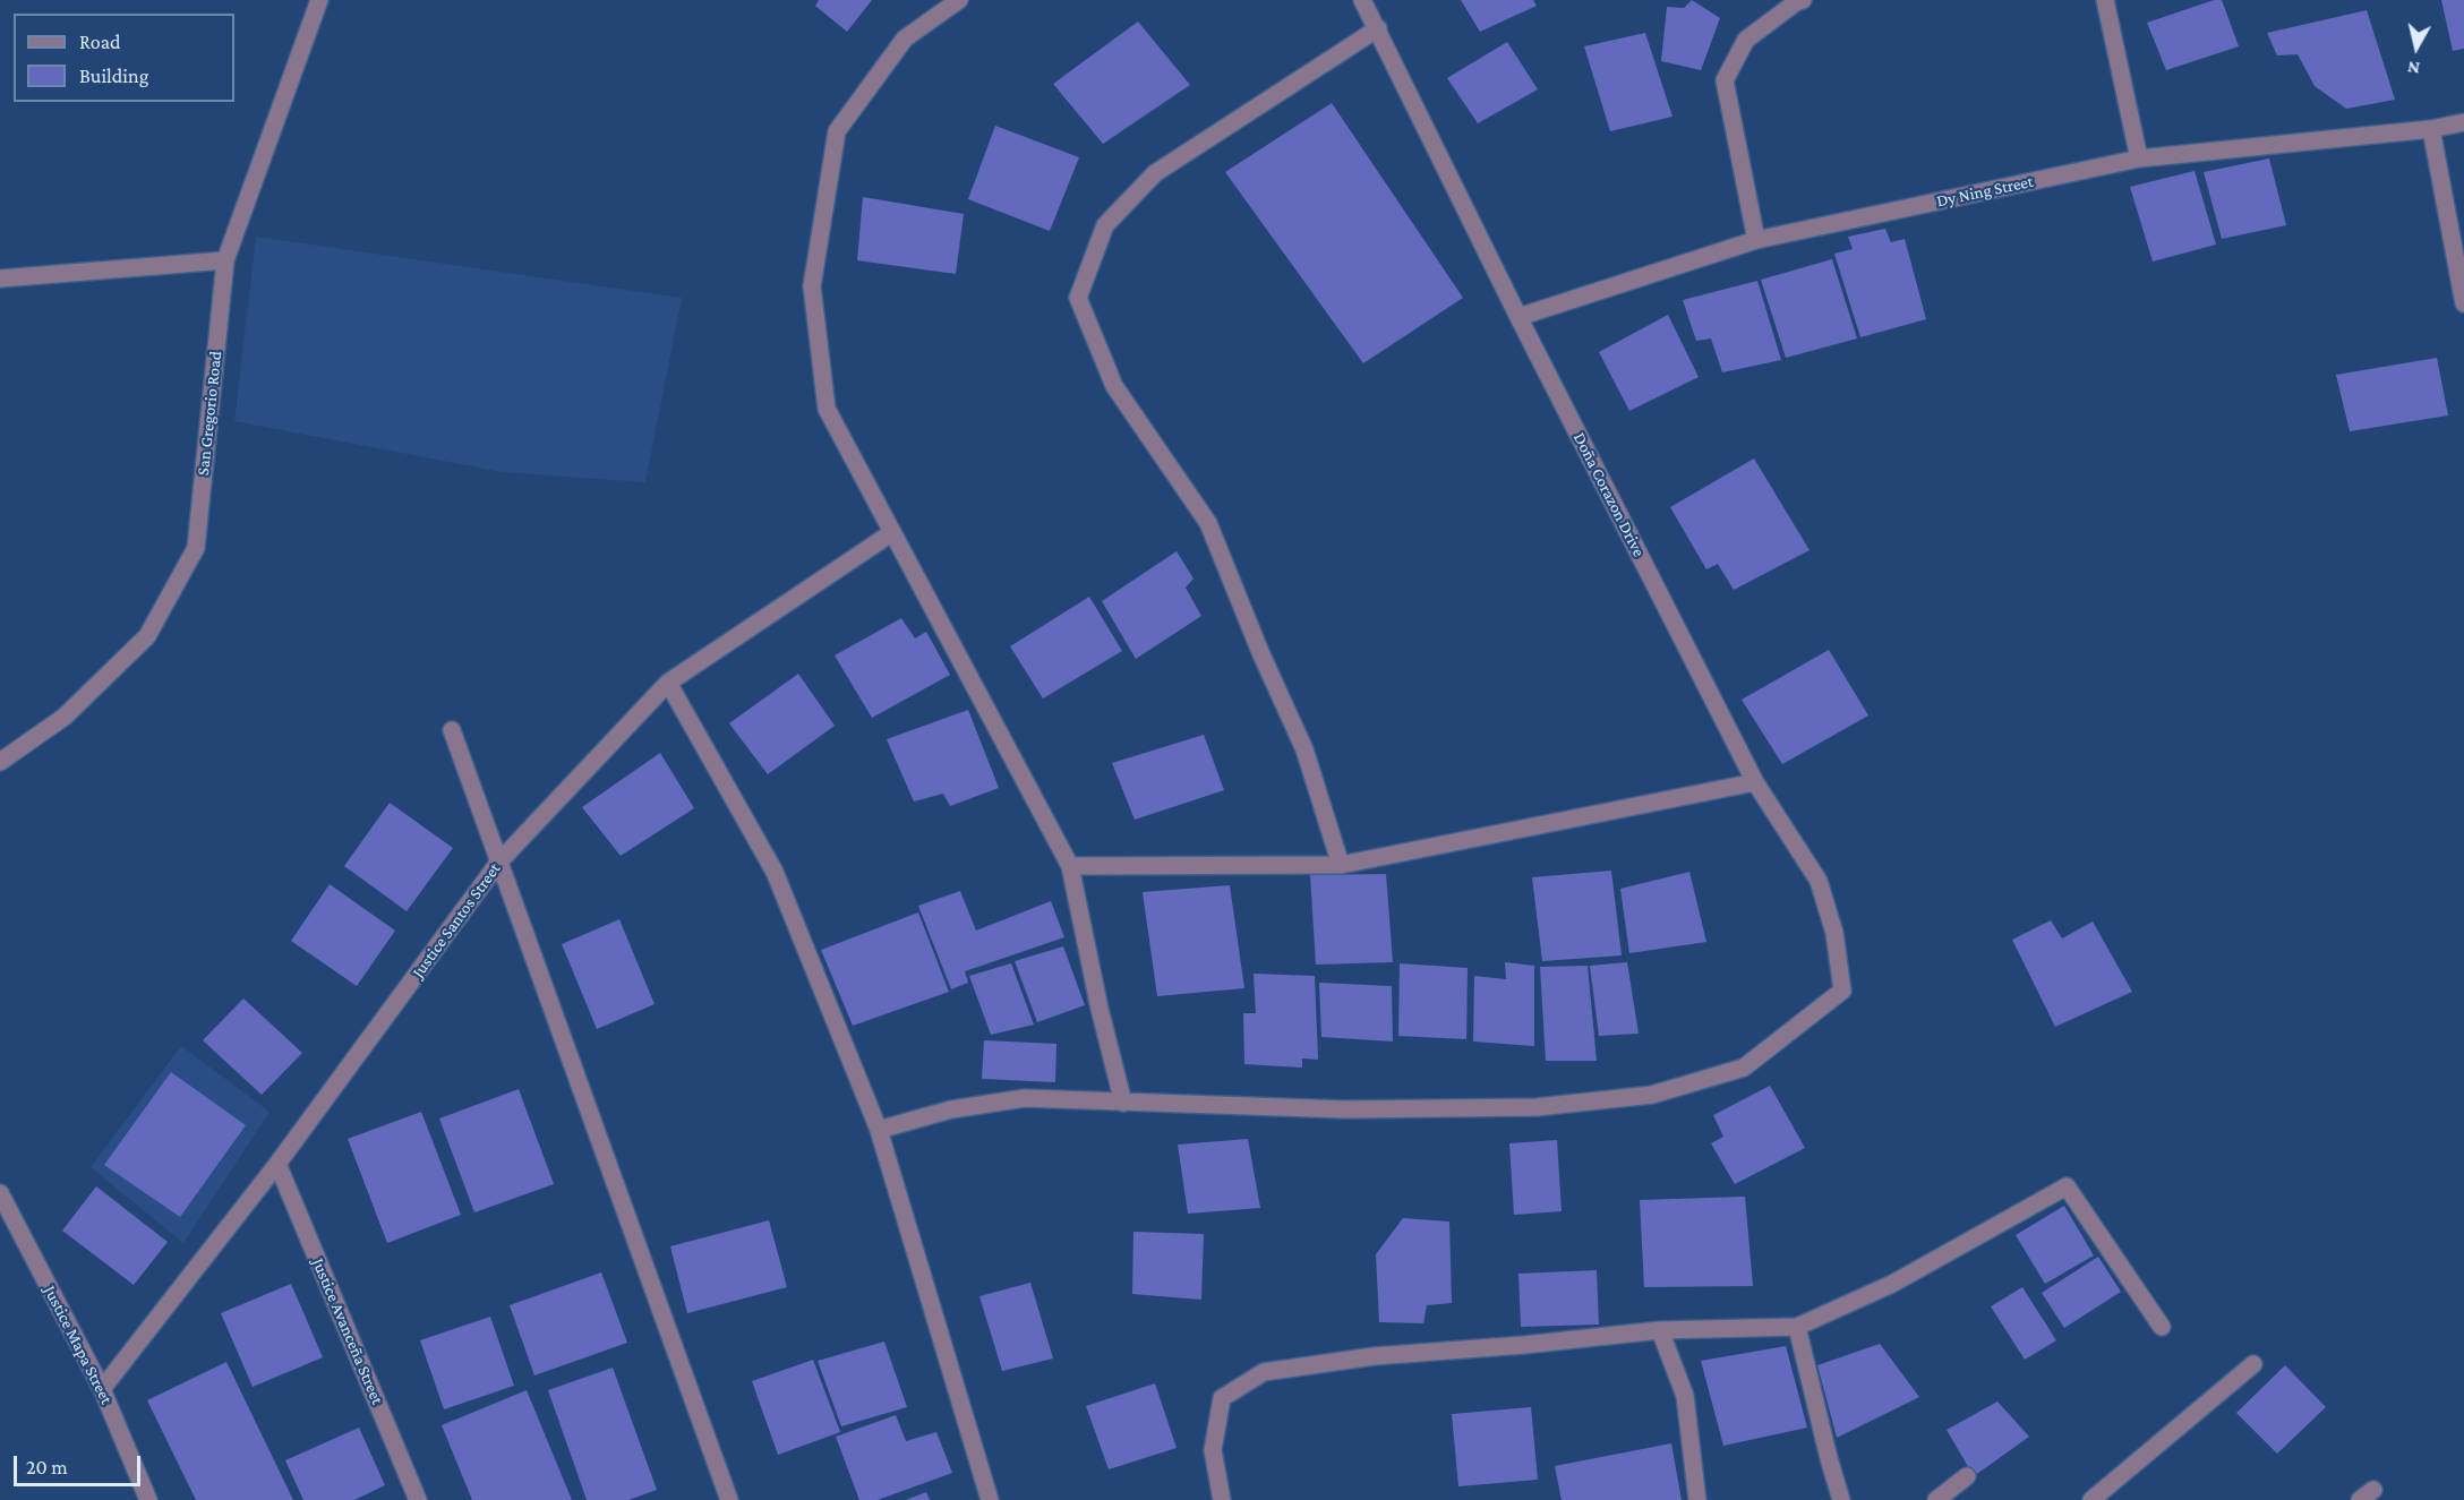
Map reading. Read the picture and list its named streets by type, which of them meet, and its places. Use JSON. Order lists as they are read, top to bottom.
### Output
{
  "streets": {
    "street": [
      "Dy Ning Street",
      "San Gregorio Road",
      "Doña Corazon Drive",
      "Justice Santos Street",
      "Justice Avanceña Street",
      "Justice Mapa Street"
    ]
  },
  "crossings": [
    ["Dy Ning Street", "Doña Corazon Drive"],
    ["Justice Santos Street", "Justice Avanceña Street"],
    ["Justice Santos Street", "Justice Mapa Street"]
  ],
  "legend": ["Road", "Building"],
  "scale_bar": "20 m",
  "north": "bottom"
}
